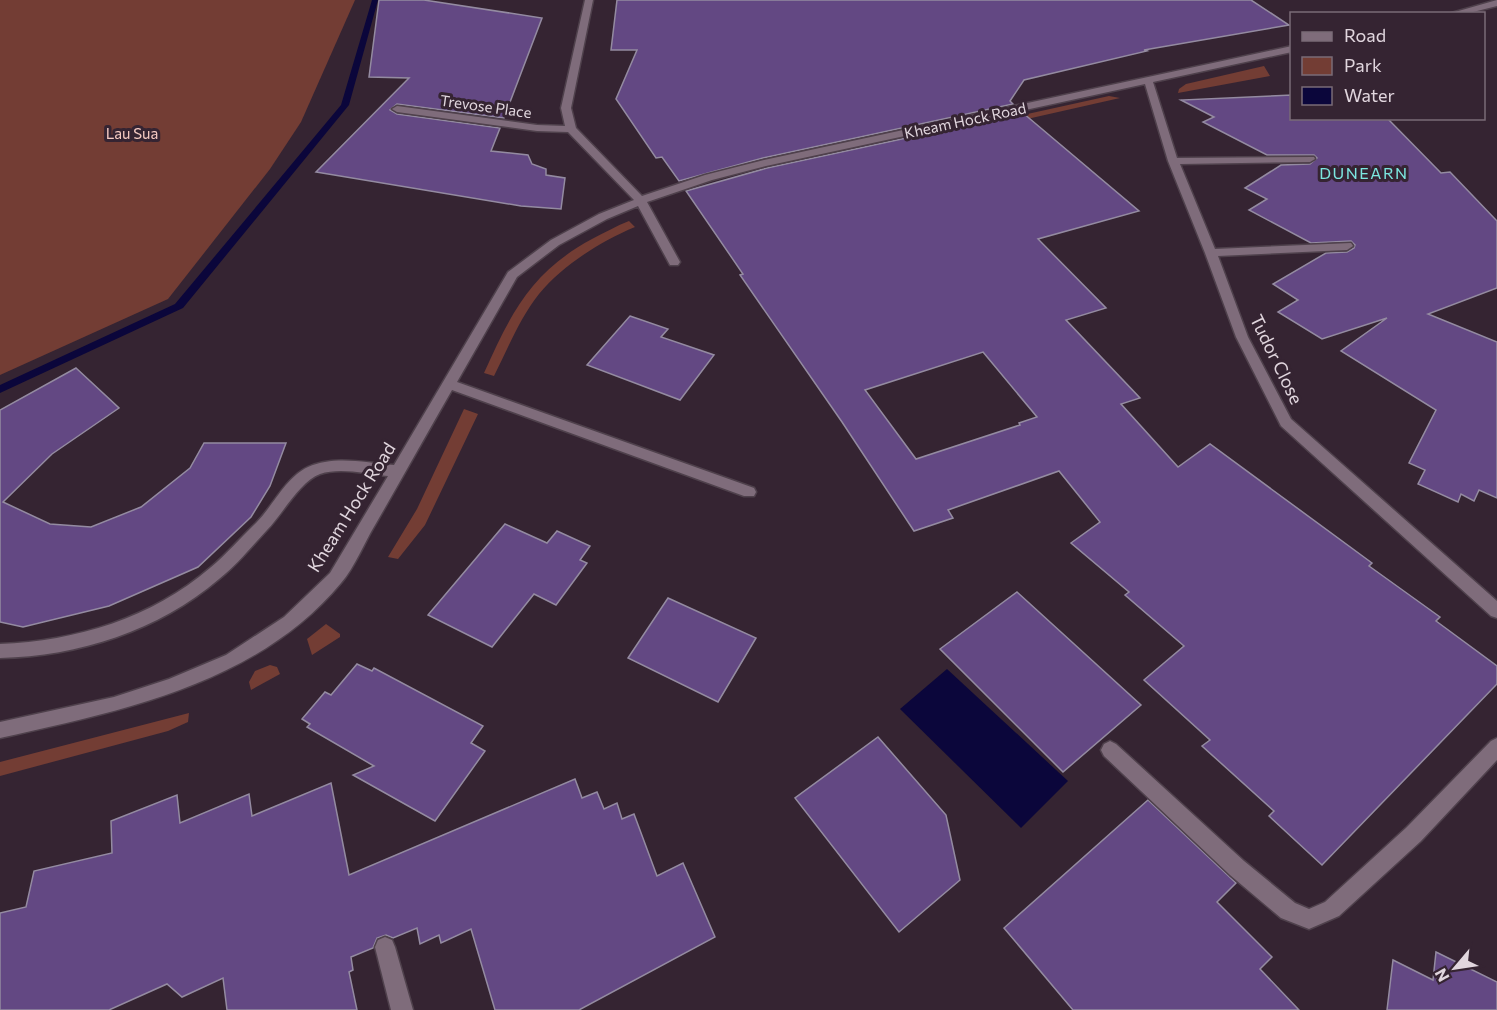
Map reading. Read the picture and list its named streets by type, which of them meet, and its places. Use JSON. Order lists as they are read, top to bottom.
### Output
{
  "streets": {
    "street": ["Trevose Place", "Kheam Hock Road", "Tudor Close"]
  },
  "crossings": [
    ["Kheam Hock Road", "Tudor Close"]
  ],
  "districts": ["DUNEARN"],
  "parks": ["Lau Sua"],
  "legend": ["Road", "Park", "Water"],
  "north": "bottom left"
}
